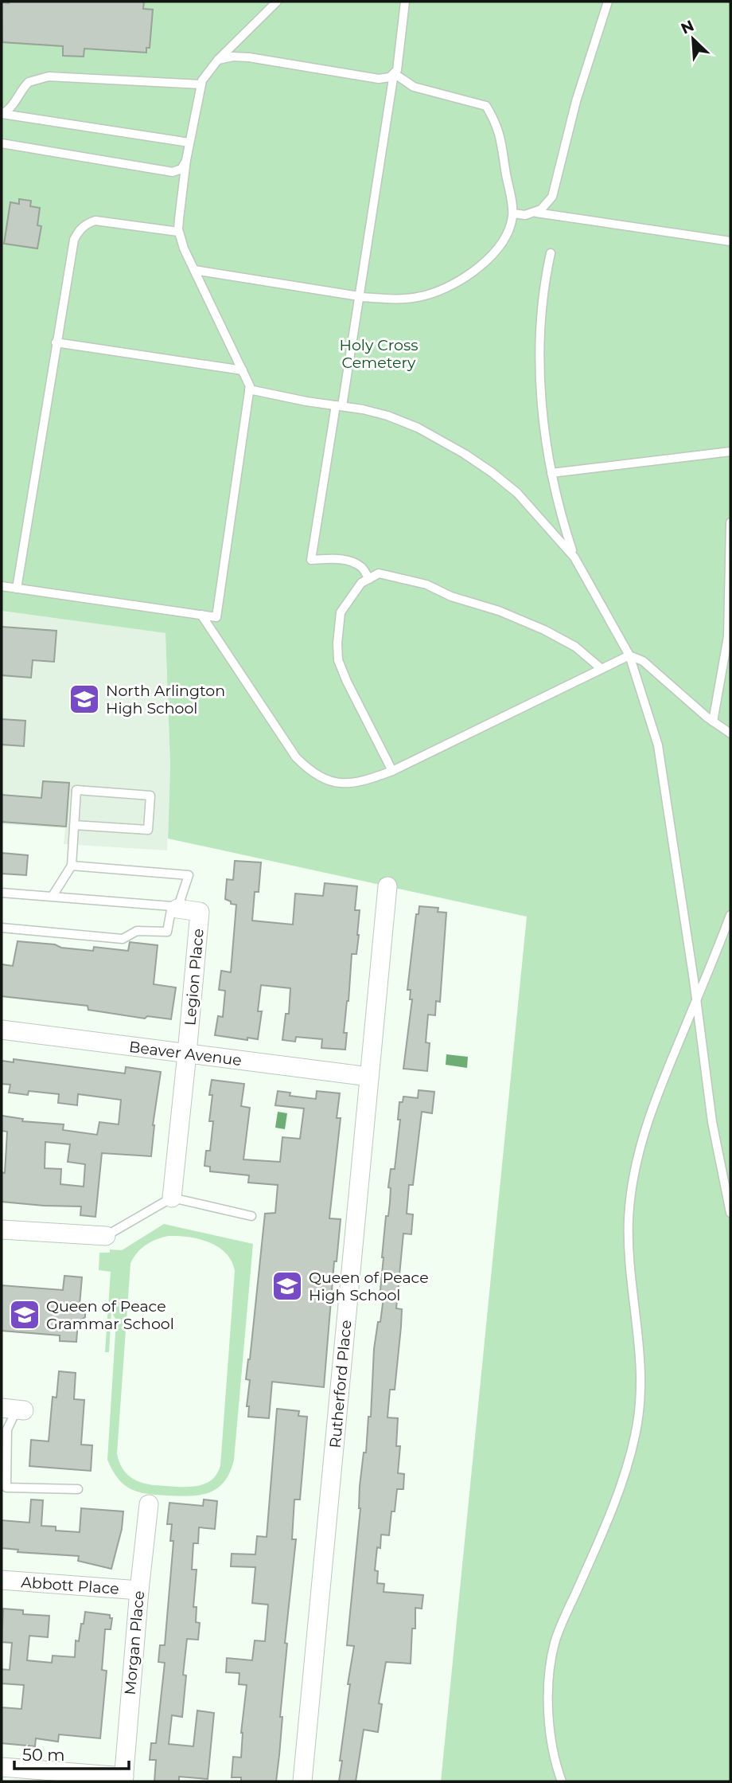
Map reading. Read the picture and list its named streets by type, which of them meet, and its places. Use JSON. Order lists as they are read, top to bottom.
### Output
{
  "streets": {
    "street": [
      "Legion Place",
      "Beaver Avenue",
      "Rutherford Place",
      "Abbott Place",
      "Morgan Place"
    ]
  },
  "crossings": [
    ["Legion Place", "Beaver Avenue"],
    ["Beaver Avenue", "Rutherford Place"],
    ["Abbott Place", "Morgan Place"]
  ],
  "parks": ["Holy Cross Cemetery"],
  "places": {
    "school or university": ["North Arlington High School", "Queen of Peace High School", "Queen of Peace Grammar School"]
  },
  "scale_bar": "50 m",
  "north": "top left"
}
